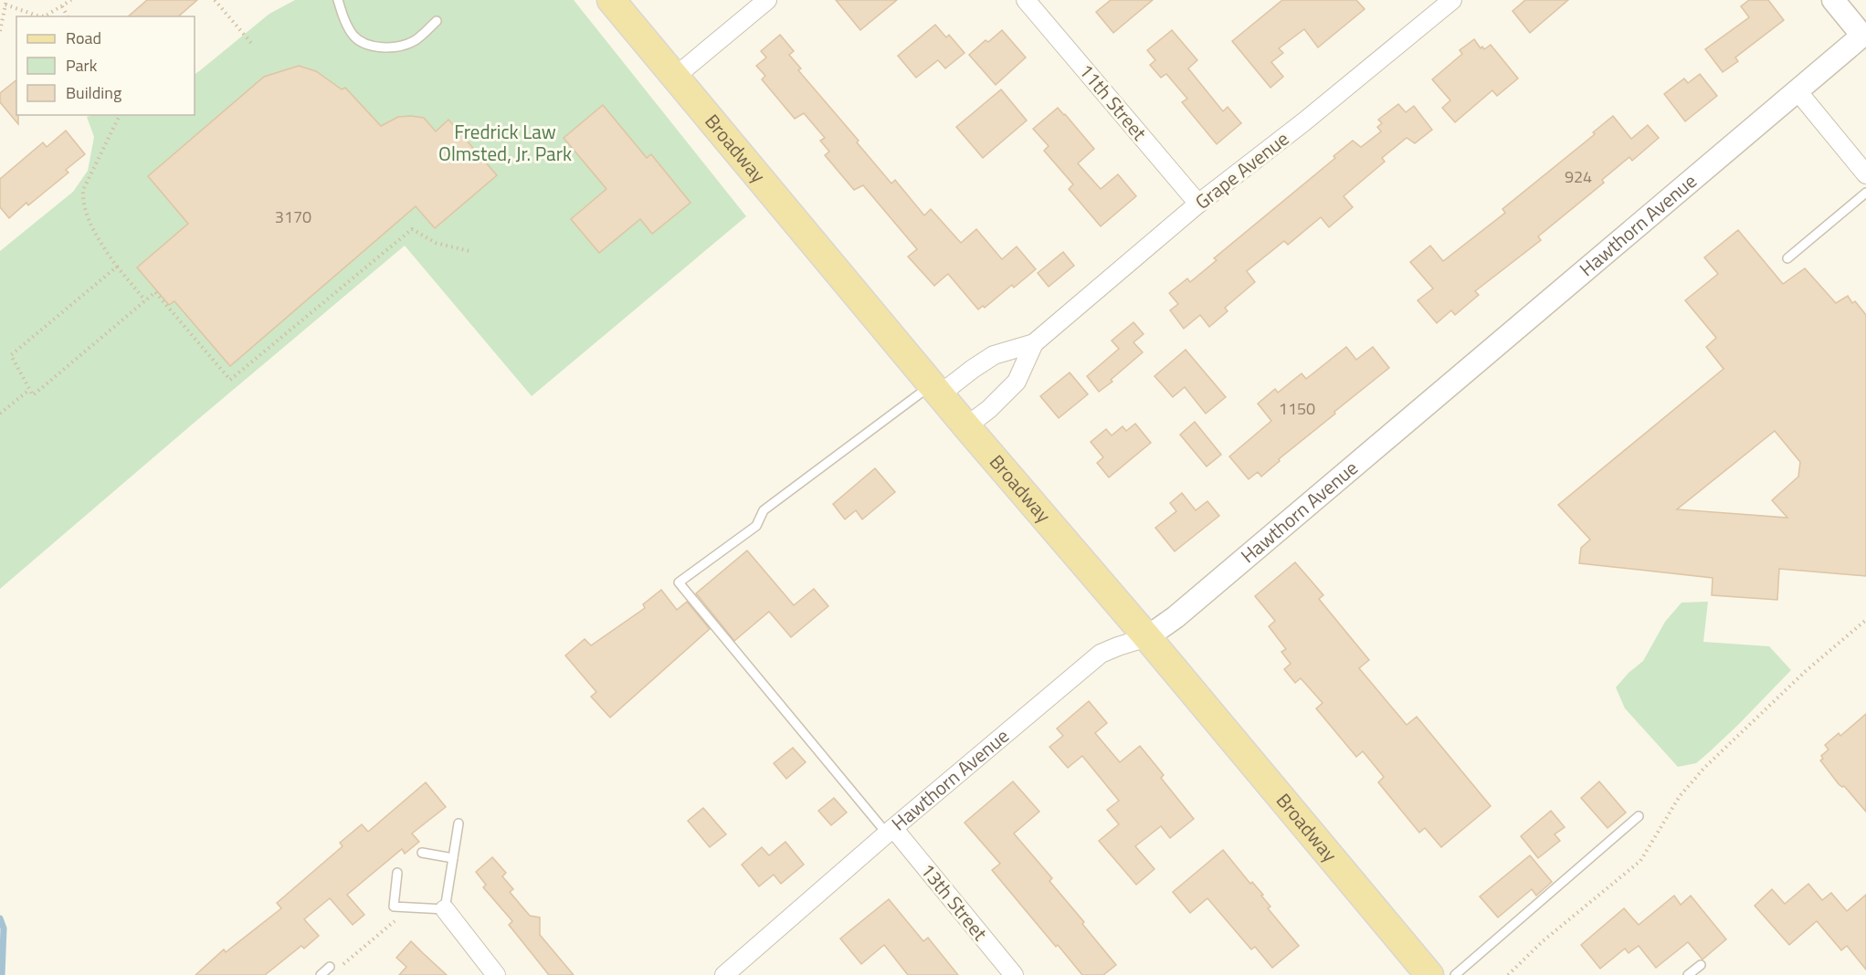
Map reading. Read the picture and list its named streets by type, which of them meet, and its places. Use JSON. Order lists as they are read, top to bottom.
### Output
{
  "streets": {
    "main road": ["Broadway"],
    "street": [
      "11th Street",
      "Grape Avenue",
      "Hawthorn Avenue",
      "13th Street"
    ]
  },
  "crossings": [
    ["11th Street", "Grape Avenue"],
    ["Broadway", "Grape Avenue"],
    ["Broadway", "Hawthorn Avenue"],
    ["Hawthorn Avenue", "13th Street"]
  ],
  "parks": ["Fredrick Law Olmsted, Jr. Park"],
  "house_numbers": ["924", "3170", "1150"],
  "legend": ["Road", "Park", "Building"]
}
